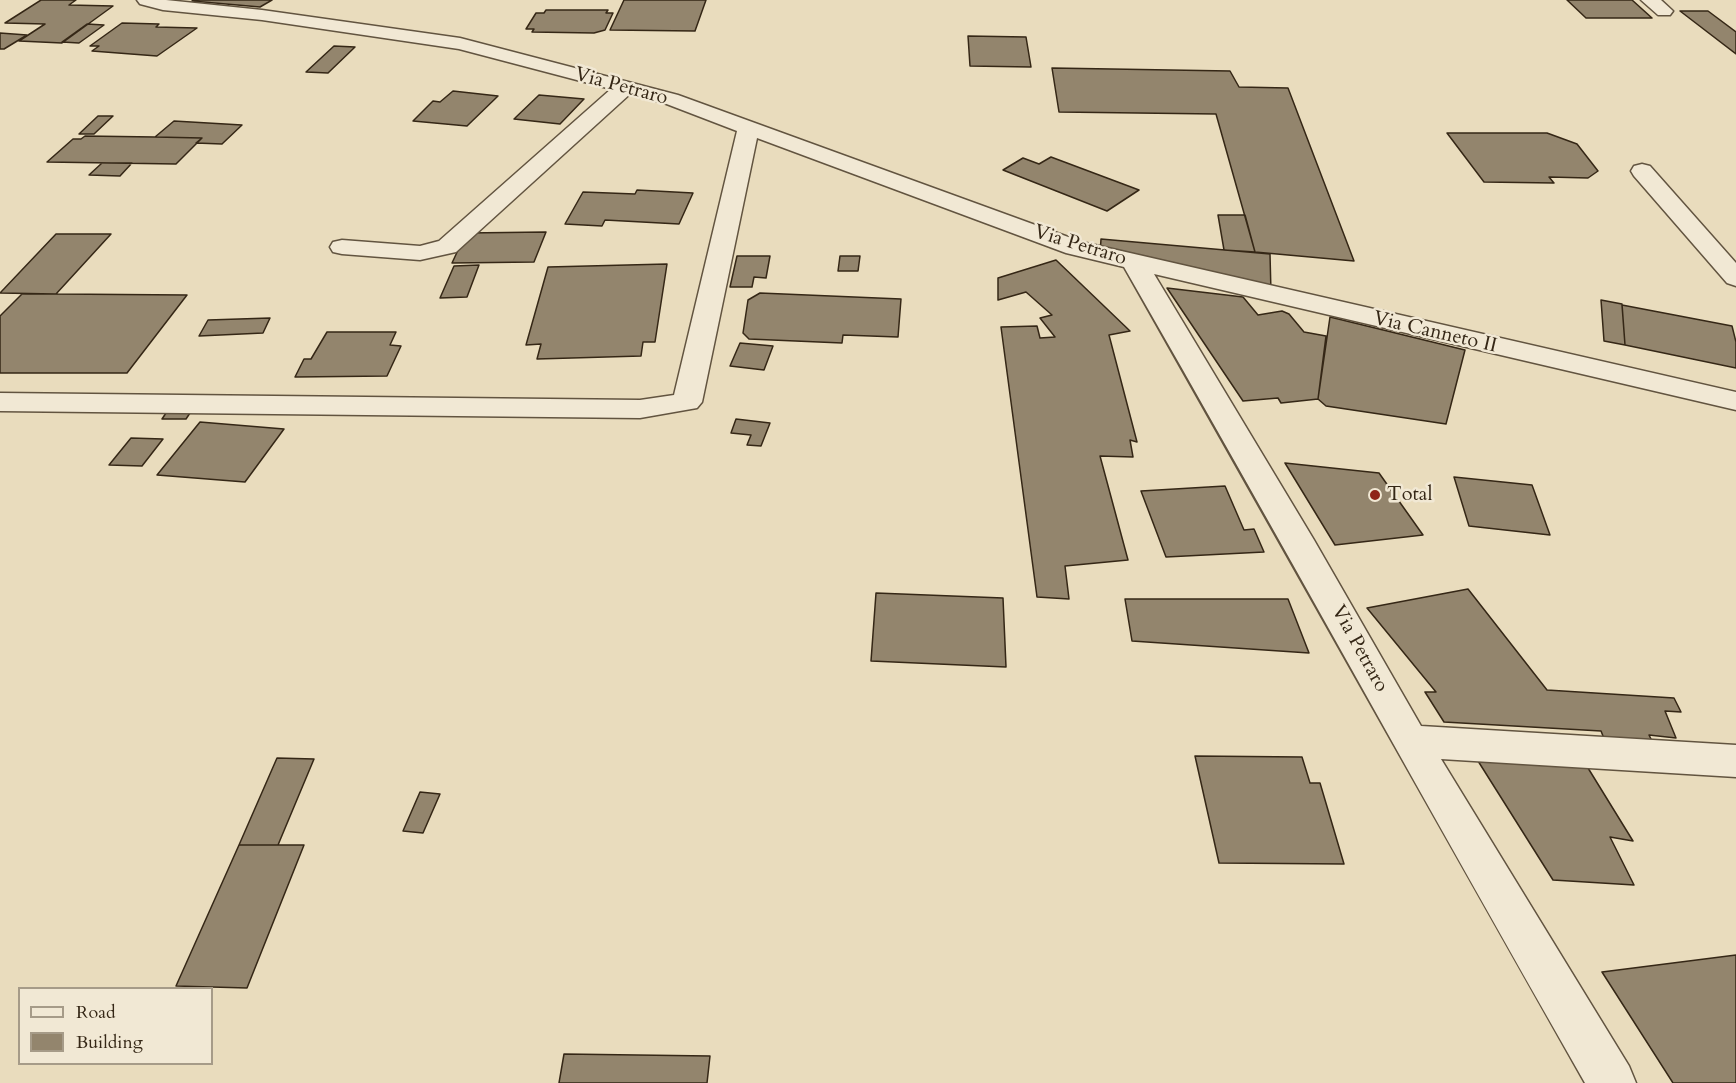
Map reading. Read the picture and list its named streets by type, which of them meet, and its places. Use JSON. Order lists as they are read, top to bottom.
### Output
{
  "streets": {
    "street": ["Via Petraro", "Via Canneto II"]
  },
  "crossings": [
    ["Via Petraro", "Via Canneto II"]
  ],
  "places": ["Total"],
  "legend": ["Road", "Building"]
}
